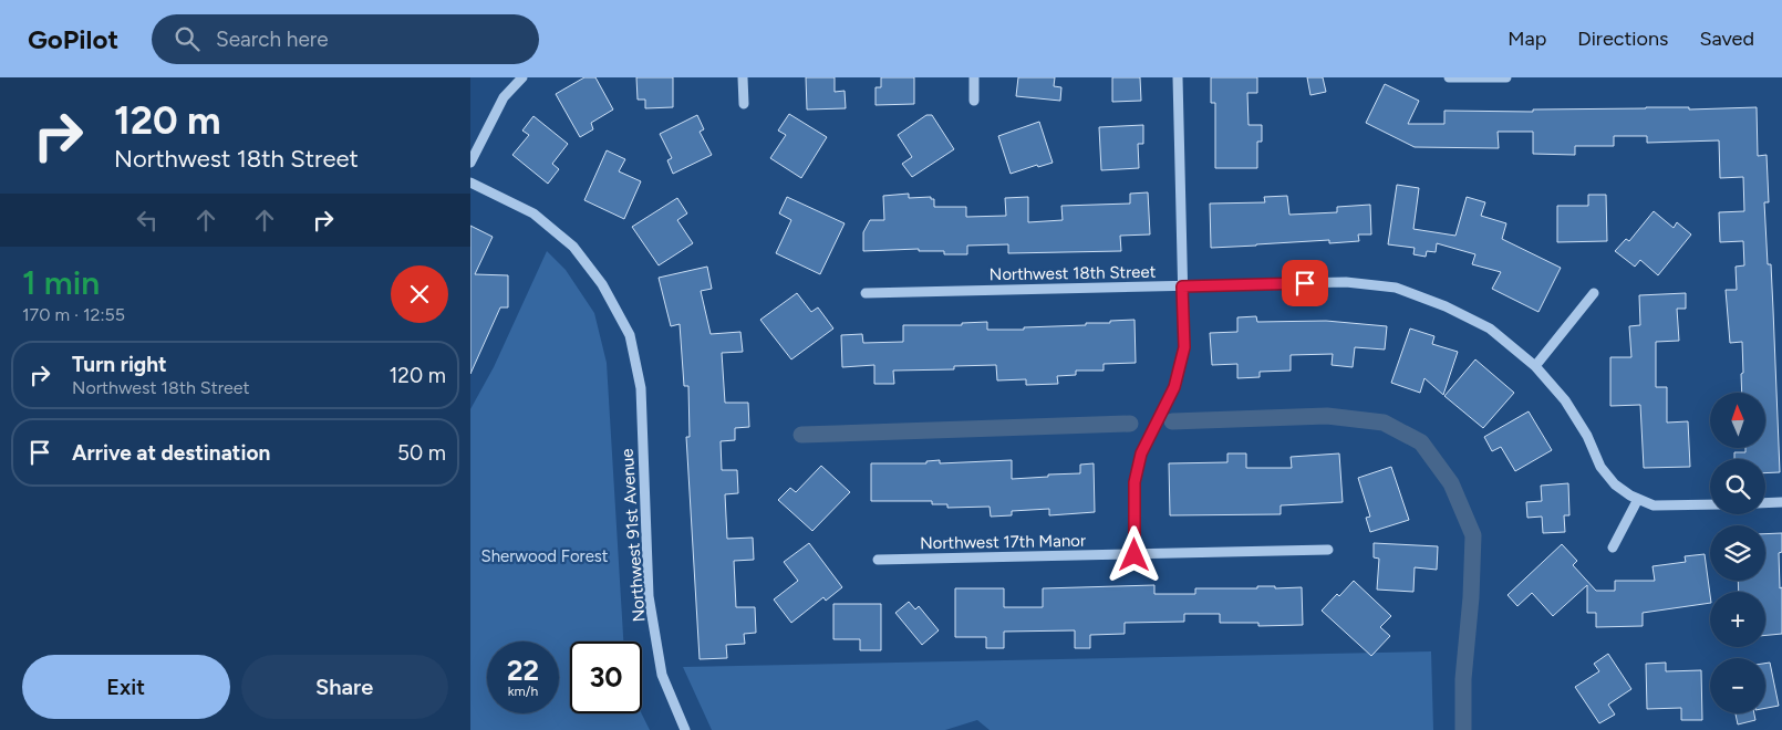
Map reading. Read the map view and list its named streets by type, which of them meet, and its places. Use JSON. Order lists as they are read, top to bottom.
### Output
{
  "streets": {
    "street": ["Northwest 18th Street", "Northwest 91st Avenue", "Northwest 17th Manor"]
  },
  "parks": ["Sherwood Forest"],
  "north": "top",
  "page": {
    "header": "GoPilot",
    "search": "Search here",
    "nav": ["Map", "Directions", "Saved"],
    "turn": ["120 m", "Northwest 18th Street"],
    "heading": ["1 min", "170 m · 12:55"],
    "list": [
      {
        "name": "Turn right",
        "note": "Northwest 18th Street",
        "value": "120 m"
      },
      {
        "name": "Arrive at destination",
        "value": "50 m"
      }
    ],
    "map_buttons": ["+", "−"],
    "speed": "22 km/h",
    "limit": "30",
    "buttons": ["Exit", "Share"]
  }
}
